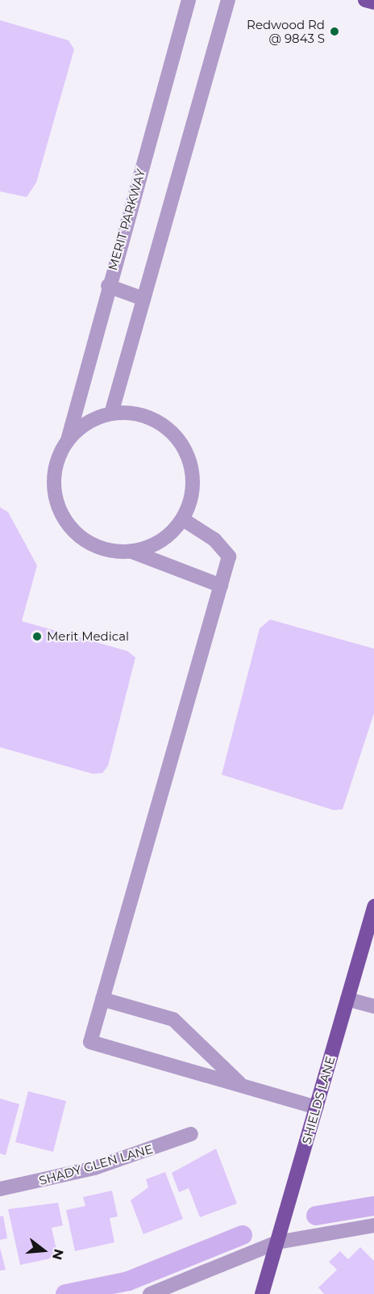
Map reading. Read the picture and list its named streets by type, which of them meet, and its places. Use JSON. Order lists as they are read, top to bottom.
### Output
{
  "streets": {
    "main road": ["SHIELDS LANE"],
    "street": ["MERIT PARKWAY", "SHADY GLEN LANE"]
  },
  "places": ["Redwood Rd @ 9843 S", "Merit Medical"],
  "north": "right"
}
